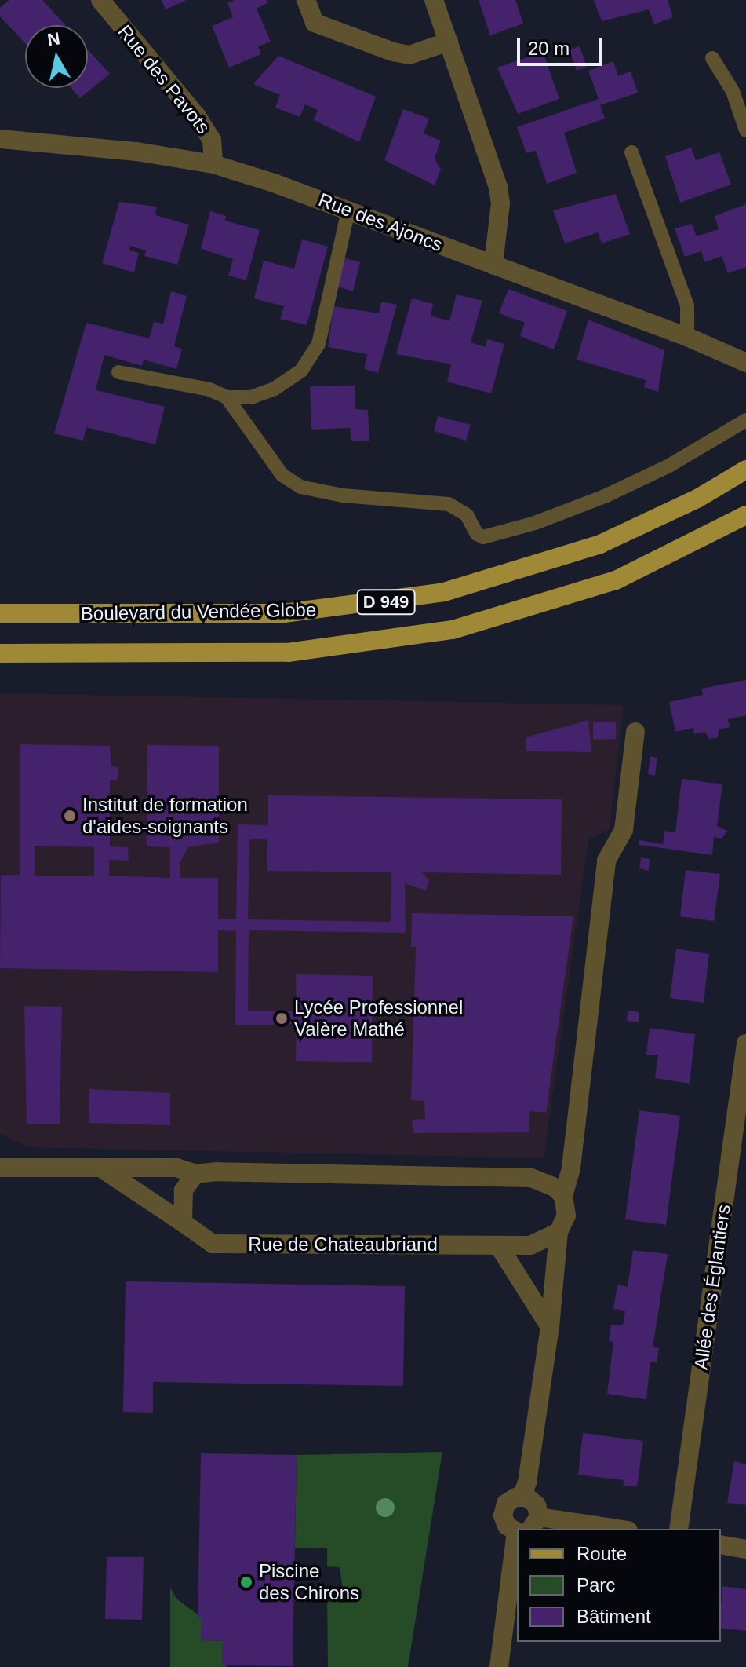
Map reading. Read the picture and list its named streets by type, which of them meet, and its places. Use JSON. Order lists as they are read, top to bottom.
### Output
{
  "streets": {
    "main road": ["D 949", "Boulevard du Vendée Globe"],
    "street": [
      "Rue des Pavots",
      "Rue des Ajoncs",
      "Rue de Chateaubriand",
      "Allée des Églantiers"
    ]
  },
  "crossings": [
    ["Rue des Pavots", "Rue des Ajoncs"]
  ],
  "places": ["Institut de formation d'aides-soignants", "Lycée Professionnel Valère Mathé", "Piscine des Chirons"],
  "legend": ["Route", "Parc", "Bâtiment"],
  "scale_bar": "20 m",
  "north": "top"
}
